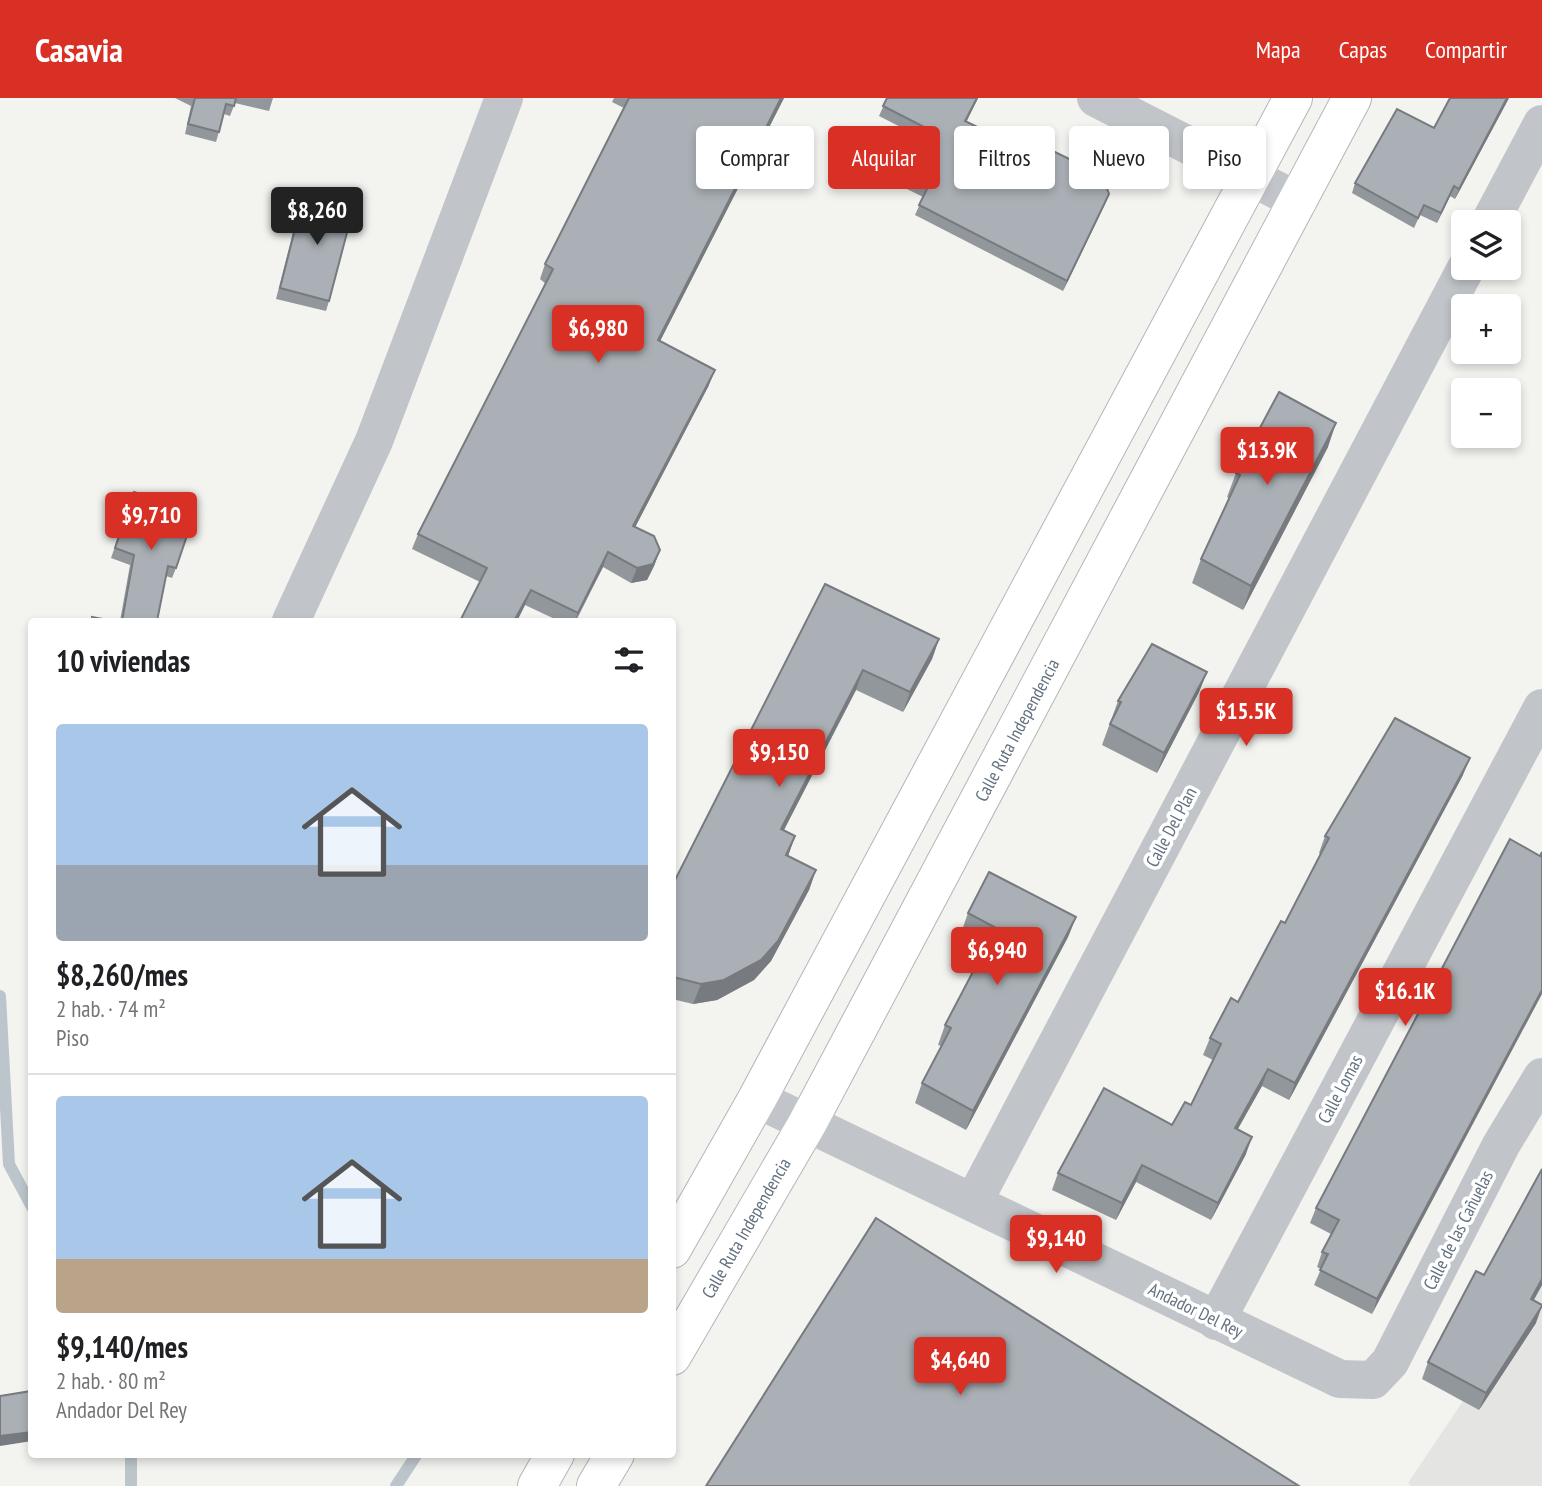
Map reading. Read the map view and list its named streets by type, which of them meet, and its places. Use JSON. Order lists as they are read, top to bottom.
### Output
{
  "streets": {
    "main road": ["Calle Ruta Independencia"],
    "street": [
      "Calle Del Plan",
      "Calle Lomas",
      "Calle de las Cañuelas",
      "Andador Del Rey"
    ]
  },
  "crossings": [
    ["Calle Ruta Independencia", "Andador Del Rey"],
    ["Calle Del Plan", "Andador Del Rey"],
    ["Calle Lomas", "Andador Del Rey"],
    ["Calle de las Cañuelas", "Andador Del Rey"]
  ],
  "page": {
    "header": "Casavia",
    "nav": ["Mapa", "Capas", "Compartir"],
    "chip": [
      "Comprar",
      "Alquilar",
      "Filtros",
      "Nuevo",
      "Piso"
    ],
    "price": [
      "$8,260",
      "$6,980",
      "$13.9K",
      "$9,710",
      "$15.5K",
      "$9,150",
      "$6,940",
      "$16.1K",
      "$9,140",
      "$4,640"
    ],
    "map_buttons": ["+", "−"],
    "heading": "10 viviendas",
    "list": [
      {
        "name": "$8,260/mes",
        "note": "2 hab. · 74 m² · Piso"
      },
      {
        "name": "$9,140/mes",
        "note": "2 hab. · 80 m² · Andador Del Rey"
      }
    ]
  }
}
